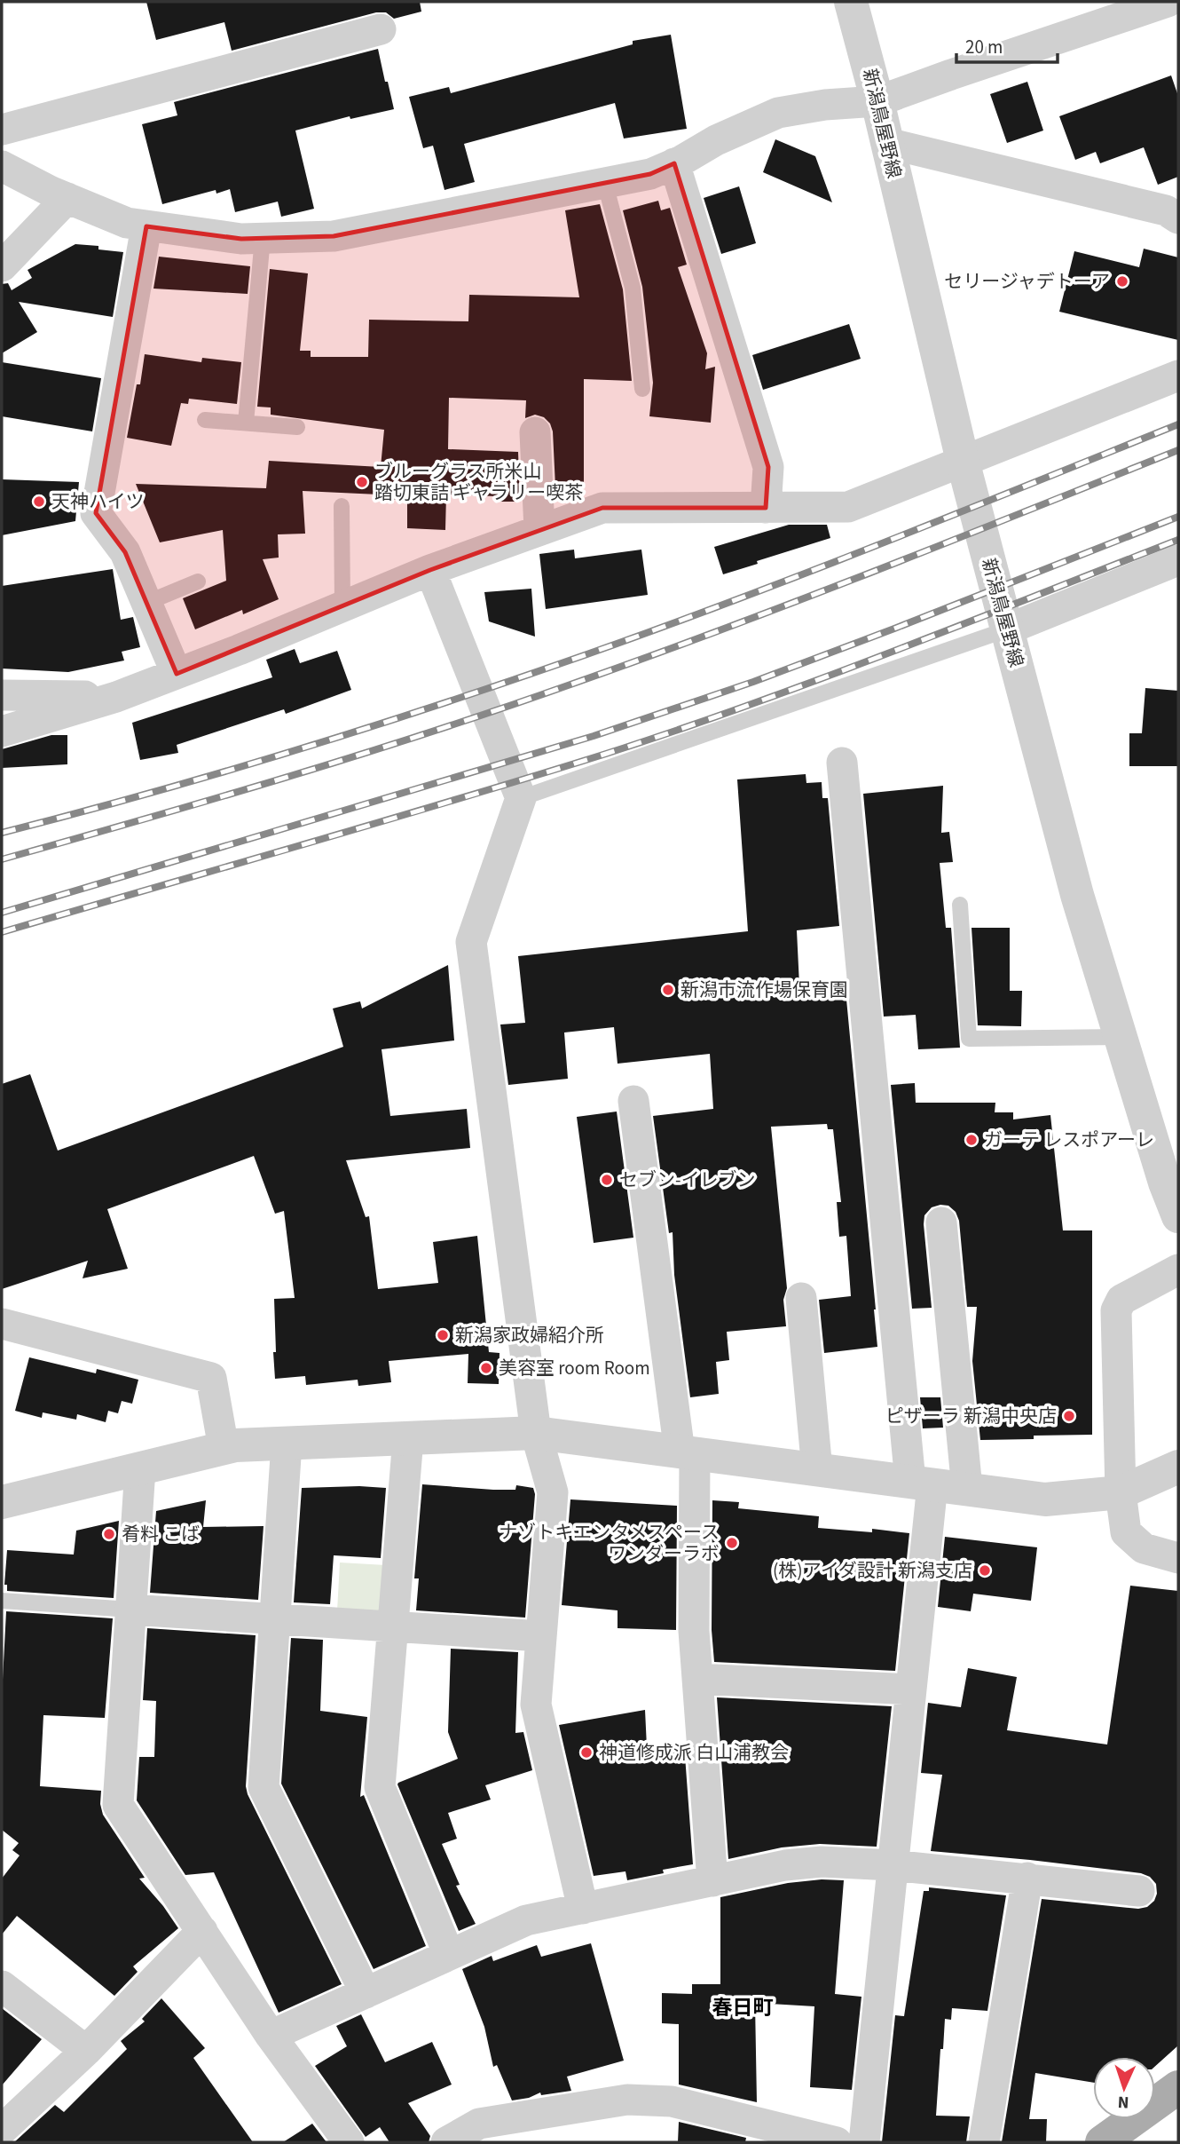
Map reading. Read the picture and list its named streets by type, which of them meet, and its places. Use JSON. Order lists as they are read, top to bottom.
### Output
{
  "streets": {
    "street": ["新潟鳥屋野線"]
  },
  "districts": ["春日町"],
  "places": [
    "セリージャデトーア",
    "ブルーグラス所米山 踏切東詰 ギャラリー喫茶",
    "天神ハイツ",
    "新潟市流作場保育園",
    "ガーテ レスポアーレ",
    "セブン-イレブン",
    "新潟家政婦紹介所",
    "美容室 room Room",
    "ピザーラ 新潟中央店",
    "肴料 こば",
    "ナゾトキエンタメスペース ワンダーラボ",
    "(株)アイダ設計 新潟支店",
    "神道修成派 白山浦教会"
  ],
  "scale_bar": "20 m",
  "north": "bottom"
}
